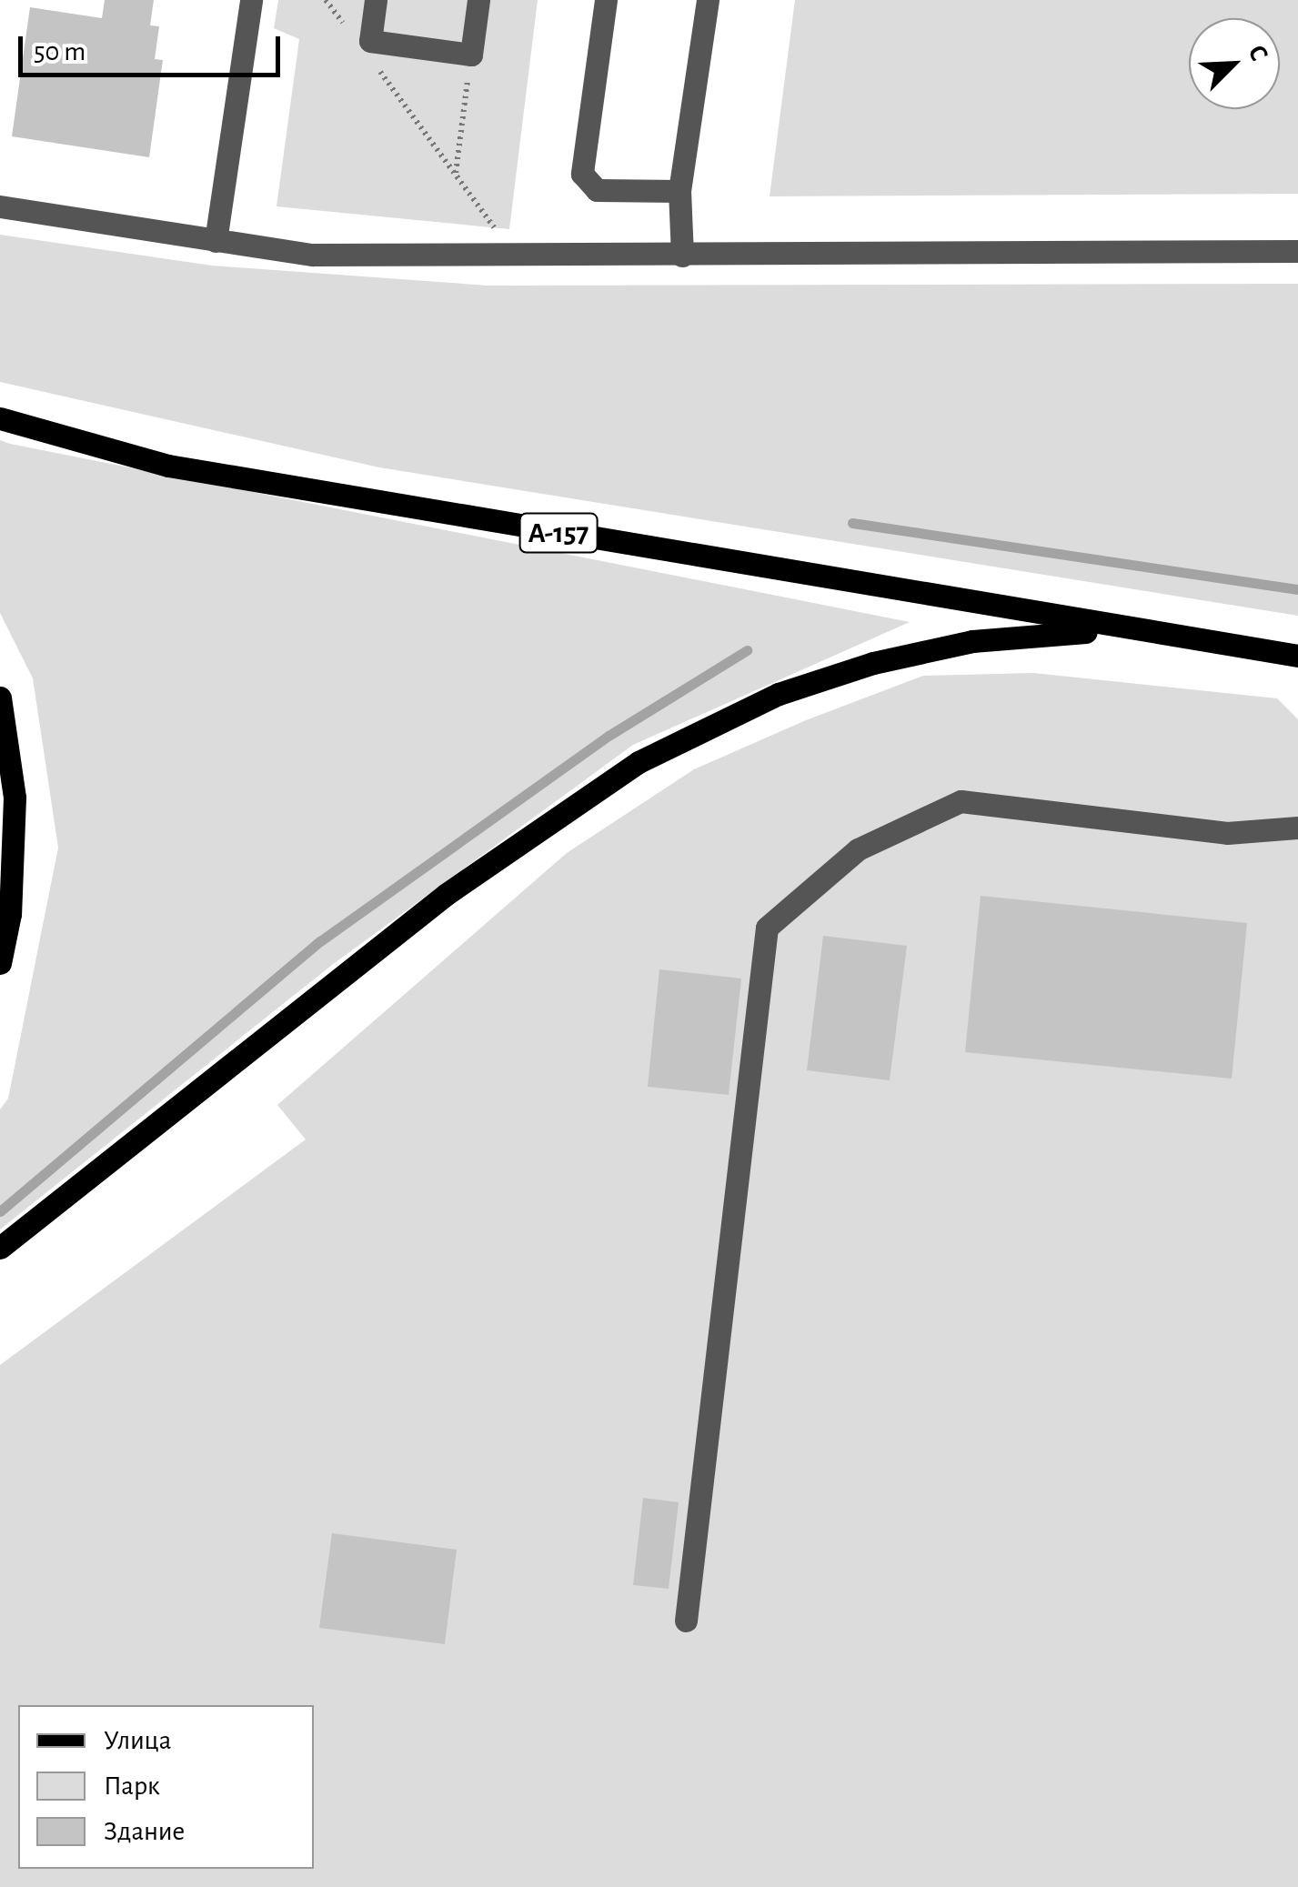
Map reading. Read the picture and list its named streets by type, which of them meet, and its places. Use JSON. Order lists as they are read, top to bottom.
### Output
{
  "streets": {
    "main road": ["А-157"]
  },
  "legend": ["Улица", "Парк", "Здание"],
  "scale_bar": "50 m",
  "north": "top right"
}
